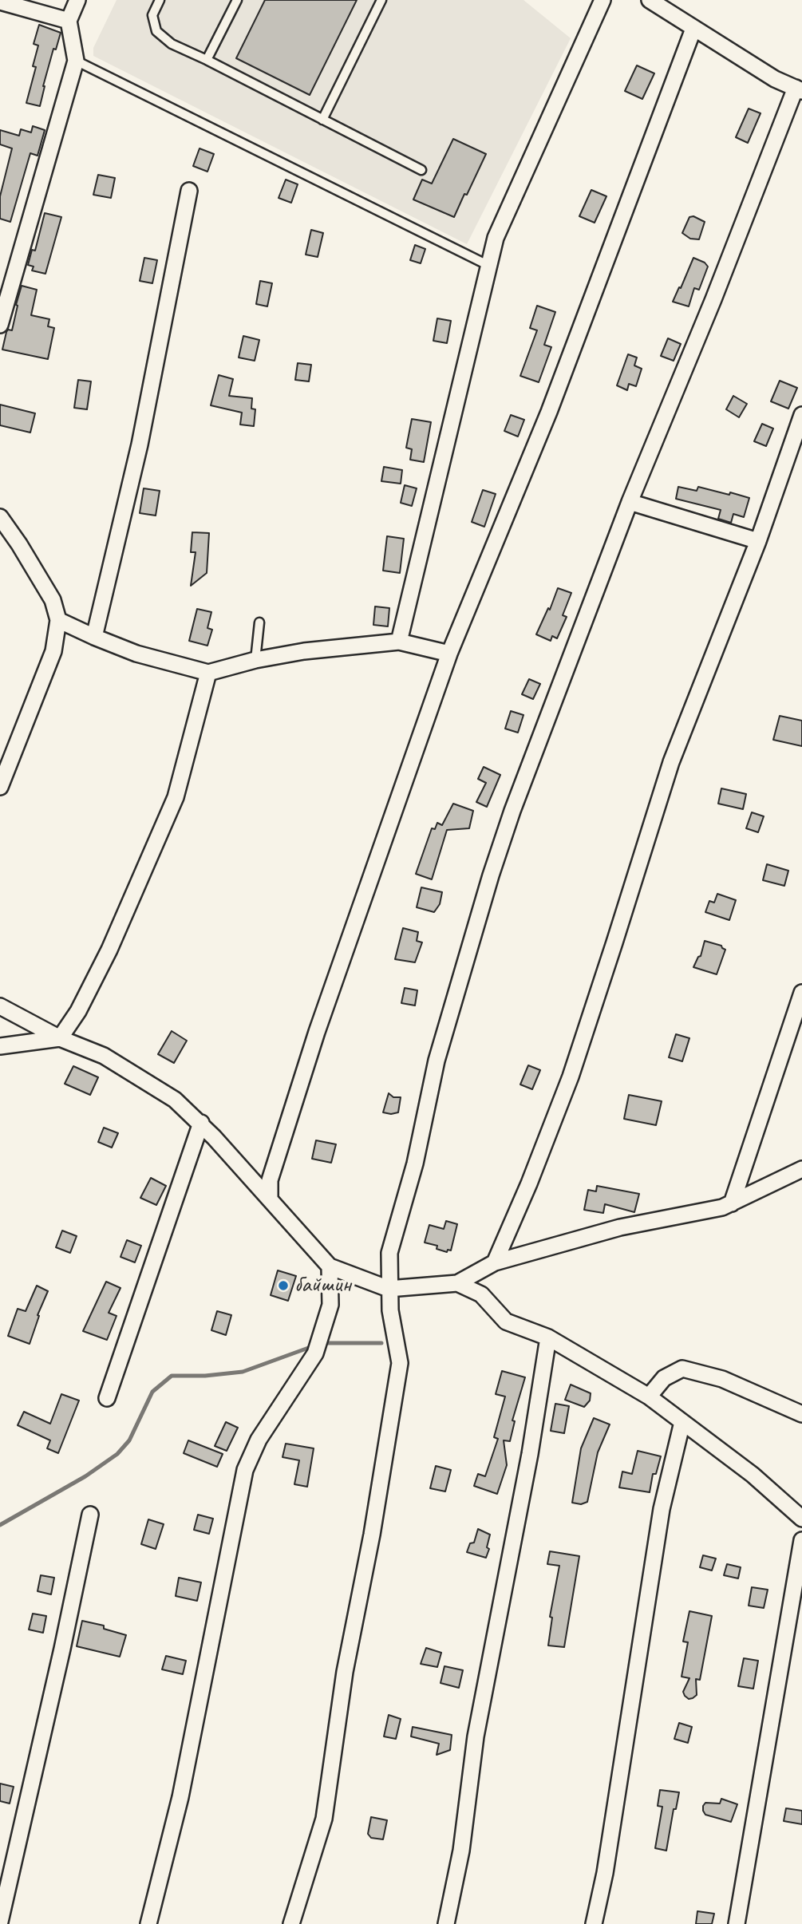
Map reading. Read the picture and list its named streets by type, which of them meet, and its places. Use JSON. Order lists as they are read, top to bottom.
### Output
{
  "places": ["байшин"]
}
